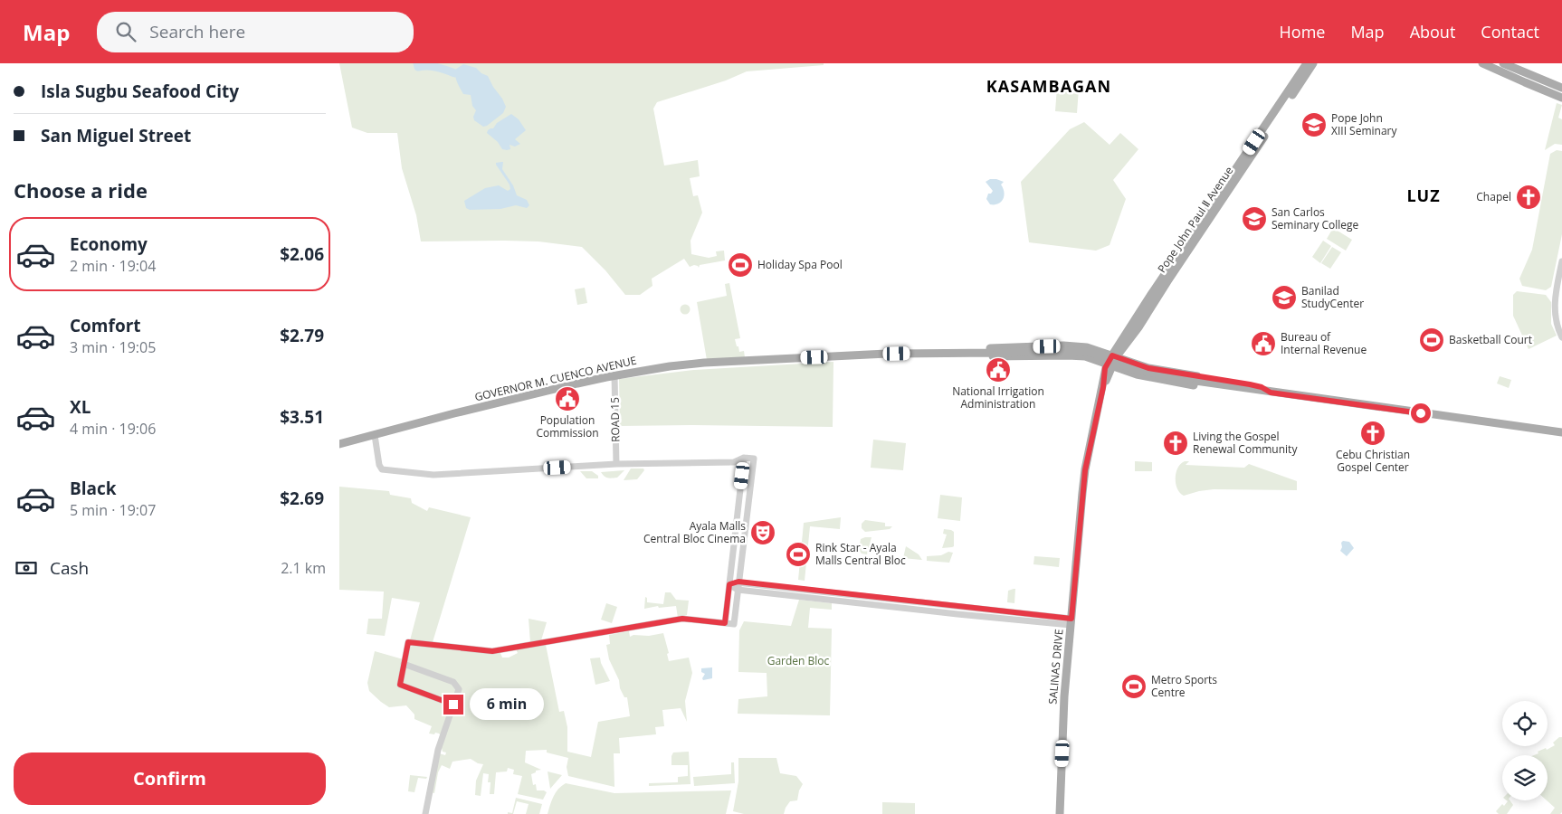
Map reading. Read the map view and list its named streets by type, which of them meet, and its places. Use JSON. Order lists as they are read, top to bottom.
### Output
{
  "streets": {
    "main road": ["Pope John Paul Ⅱ Avenue", "GOVERNOR M. CUENCO AVENUE", "SALINAS DRIVE"],
    "street": ["ROAD 15"]
  },
  "crossings": [
    ["Pope John Paul Ⅱ Avenue", "GOVERNOR M. CUENCO AVENUE"],
    ["Pope John Paul Ⅱ Avenue", "SALINAS DRIVE"],
    ["GOVERNOR M. CUENCO AVENUE", "ROAD 15"],
    ["GOVERNOR M. CUENCO AVENUE", "SALINAS DRIVE"]
  ],
  "districts": ["KASAMBAGAN", "LUZ"],
  "parks": ["Garden Bloc"],
  "places": {
    "school or university": ["Pope John XIII Seminary", "San Carlos Seminary College", "Banilad StudyCenter"],
    "church": ["Chapel", "Cebu Christian Gospel Center", "Living the Gospel Renewal Community"],
    "sports": [
      "Holiday Spa Pool",
      "Basketball Court",
      "Rink Star - Ayala Malls Central Bloc",
      "Metro Sports Centre"
    ],
    "public building": ["Bureau of Internal Revenue", "National Irrigation Administration", "Population Commission"],
    "theatre": ["Ayala Malls Central Bloc Cinema"]
  },
  "page": {
    "header": "Map",
    "search": "Search here",
    "nav": [
      "Home",
      "Map",
      "About",
      "Contact"
    ],
    "banner": ["Isla Sugbu Seafood City", "San Miguel Street"],
    "heading": "Choose a ride",
    "list": [
      {
        "name": "Economy",
        "note": "2 min · 19:04",
        "value": "$2.06"
      },
      {
        "name": "Comfort",
        "note": "3 min · 19:05",
        "value": "$2.79"
      },
      {
        "name": "XL",
        "note": "4 min · 19:06",
        "value": "$3.51"
      },
      {
        "name": "Black",
        "note": "5 min · 19:07",
        "value": "$2.69"
      }
    ],
    "pay": ["Cash", "2.1 km"],
    "bubble": "6 min",
    "buttons": "Confirm"
  }
}
